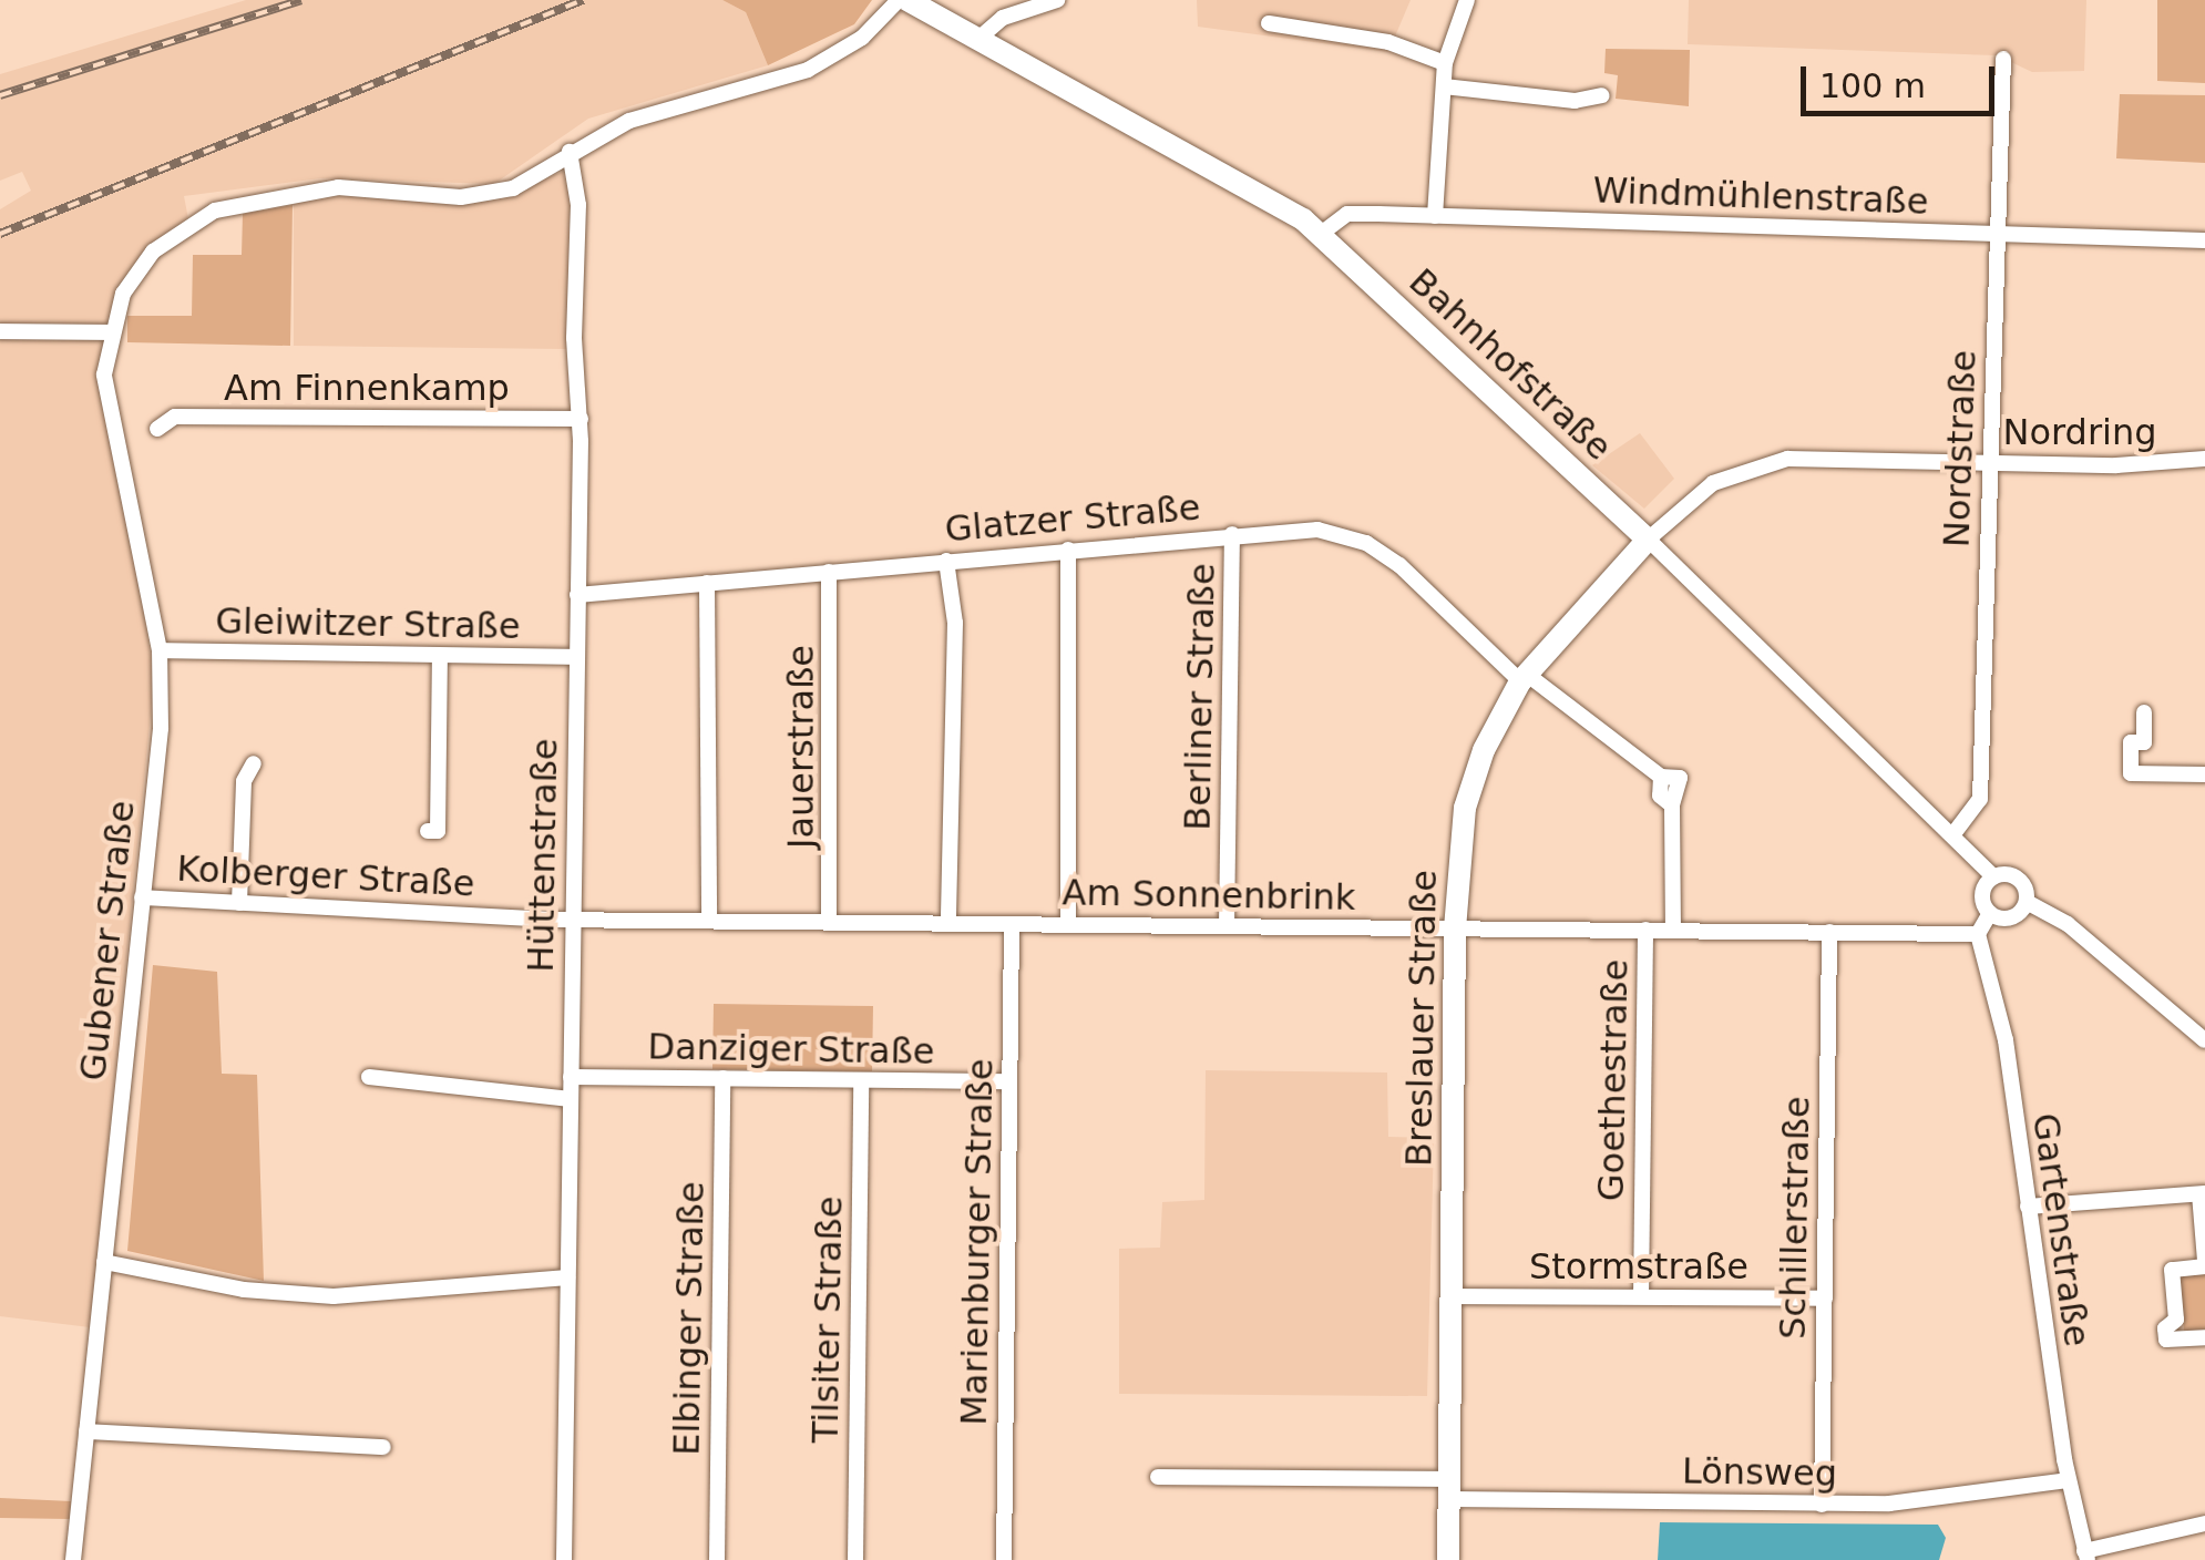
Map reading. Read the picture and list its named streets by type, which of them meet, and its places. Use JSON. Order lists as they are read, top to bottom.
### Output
{
  "streets": {
    "main road": ["Bahnhofstraße", "Breslauer Straße"],
    "street": [
      "Windmühlenstraße",
      "Am Finnenkamp",
      "Nordring",
      "Nordstraße",
      "Glatzer Straße",
      "Gleiwitzer Straße",
      "Berliner Straße",
      "Jauerstraße",
      "Hüttenstraße",
      "Kolberger Straße",
      "Am Sonnenbrink",
      "Gubener Straße",
      "Danziger Straße",
      "Goethestraße",
      "Schillerstraße",
      "Gartenstraße",
      "Marienburger Straße",
      "Stormstraße",
      "Elbinger Straße",
      "Tilsiter Straße",
      "Lönsweg"
    ]
  },
  "crossings": [
    ["Windmühlenstraße", "Bahnhofstraße"],
    ["Windmühlenstraße", "Nordstraße"],
    ["Bahnhofstraße", "Nordring"],
    ["Bahnhofstraße", "Nordstraße"],
    ["Bahnhofstraße", "Breslauer Straße"],
    ["Am Finnenkamp", "Hüttenstraße"],
    ["Nordring", "Nordstraße"],
    ["Nordring", "Breslauer Straße"],
    ["Glatzer Straße", "Berliner Straße"],
    ["Glatzer Straße", "Jauerstraße"],
    ["Glatzer Straße", "Hüttenstraße"],
    ["Glatzer Straße", "Am Sonnenbrink"],
    ["Glatzer Straße", "Breslauer Straße"],
    ["Gleiwitzer Straße", "Hüttenstraße"],
    ["Gleiwitzer Straße", "Gubener Straße"],
    ["Berliner Straße", "Am Sonnenbrink"],
    ["Jauerstraße", "Am Sonnenbrink"],
    ["Hüttenstraße", "Kolberger Straße"],
    ["Hüttenstraße", "Am Sonnenbrink"],
    ["Hüttenstraße", "Danziger Straße"],
    ["Kolberger Straße", "Am Sonnenbrink"],
    ["Kolberger Straße", "Gubener Straße"],
    ["Am Sonnenbrink", "Breslauer Straße"],
    ["Am Sonnenbrink", "Goethestraße"],
    ["Am Sonnenbrink", "Schillerstraße"],
    ["Am Sonnenbrink", "Gartenstraße"],
    ["Am Sonnenbrink", "Marienburger Straße"],
    ["Breslauer Straße", "Stormstraße"],
    ["Breslauer Straße", "Lönsweg"],
    ["Danziger Straße", "Marienburger Straße"],
    ["Danziger Straße", "Elbinger Straße"],
    ["Danziger Straße", "Tilsiter Straße"],
    ["Goethestraße", "Stormstraße"],
    ["Schillerstraße", "Stormstraße"],
    ["Schillerstraße", "Lönsweg"],
    ["Gartenstraße", "Lönsweg"]
  ],
  "scale_bar": "100 m"
}
